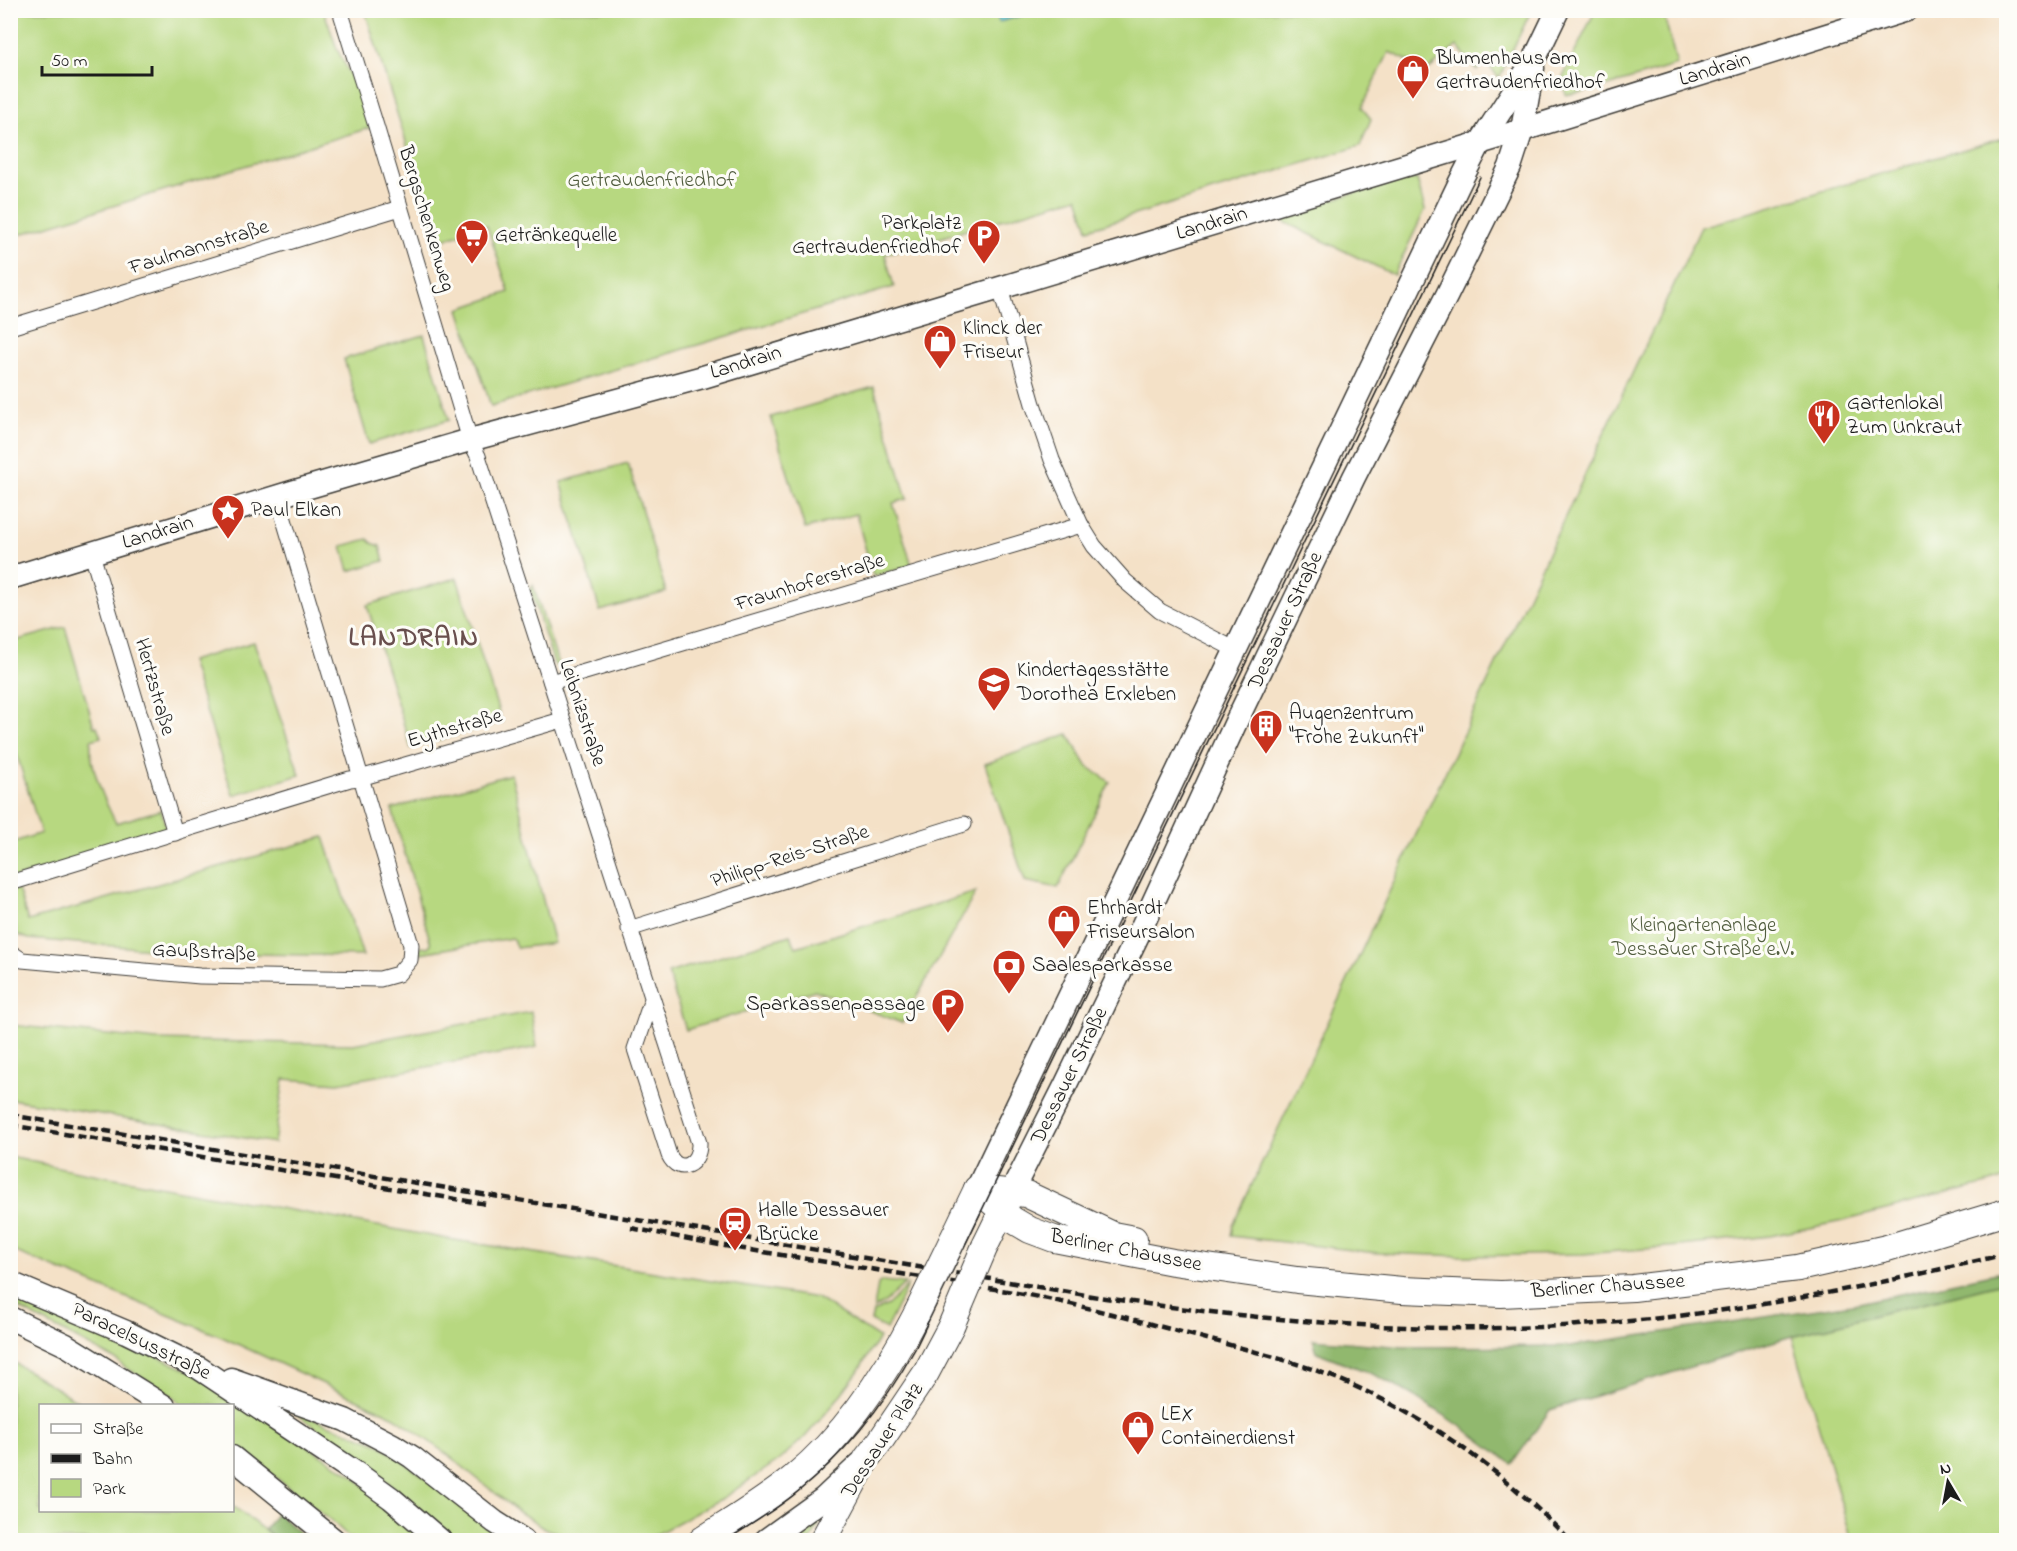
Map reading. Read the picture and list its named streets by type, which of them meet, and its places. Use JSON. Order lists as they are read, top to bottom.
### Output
{
  "streets": {
    "main road": [
      "Landrain",
      "Dessauer Straße",
      "Berliner Chaussee",
      "Paracelsusstraße",
      "Dessauer Platz"
    ],
    "street": [
      "Bergschenkenweg",
      "Faulmannstraße",
      "Fraunhoferstraße",
      "Hertzstraße",
      "Leibnizstraße",
      "Eythstraße",
      "Philipp-Reis-Straße",
      "Gaußstraße"
    ]
  },
  "crossings": [
    ["Landrain", "Bergschenkenweg"],
    ["Landrain", "Dessauer Straße"],
    ["Landrain", "Hertzstraße"],
    ["Landrain", "Leibnizstraße"],
    ["Bergschenkenweg", "Faulmannstraße"],
    ["Bergschenkenweg", "Leibnizstraße"],
    ["Fraunhoferstraße", "Leibnizstraße"],
    ["Dessauer Straße", "Berliner Chaussee"],
    ["Dessauer Straße", "Dessauer Platz"],
    ["Hertzstraße", "Eythstraße"],
    ["Leibnizstraße", "Eythstraße"],
    ["Leibnizstraße", "Philipp-Reis-Straße"],
    ["Eythstraße", "Gaußstraße"]
  ],
  "districts": ["LANDRAIN"],
  "parks": ["Gertraudenfriedhof", "Kleingartenanlage Dessauer Straße e.V."],
  "places": {
    "shop": [
      "Blumenhaus am Gertraudenfriedhof",
      "Klinck der Friseur",
      "Ehrhardt Friseursalon",
      "LEX Containerdienst"
    ],
    "supermarket": ["Getränkequelle"],
    "parking": ["Parkplatz Gertraudenfriedhof", "Sparkassenpassage"],
    "restaurant": ["Gartenlokal Zum Unkraut"],
    "place": ["Paul Elkan"],
    "school or university": ["Kindertagesstätte Dorothea Erxleben"],
    "building": ["Augenzentrum \"Frohe Zukunft\""],
    "bank": ["Saalesparkasse"],
    "station": ["Halle Dessauer Brücke"]
  },
  "legend": ["Straße", "Bahn", "Park"],
  "scale_bar": "50 m",
  "north": "top"
}
